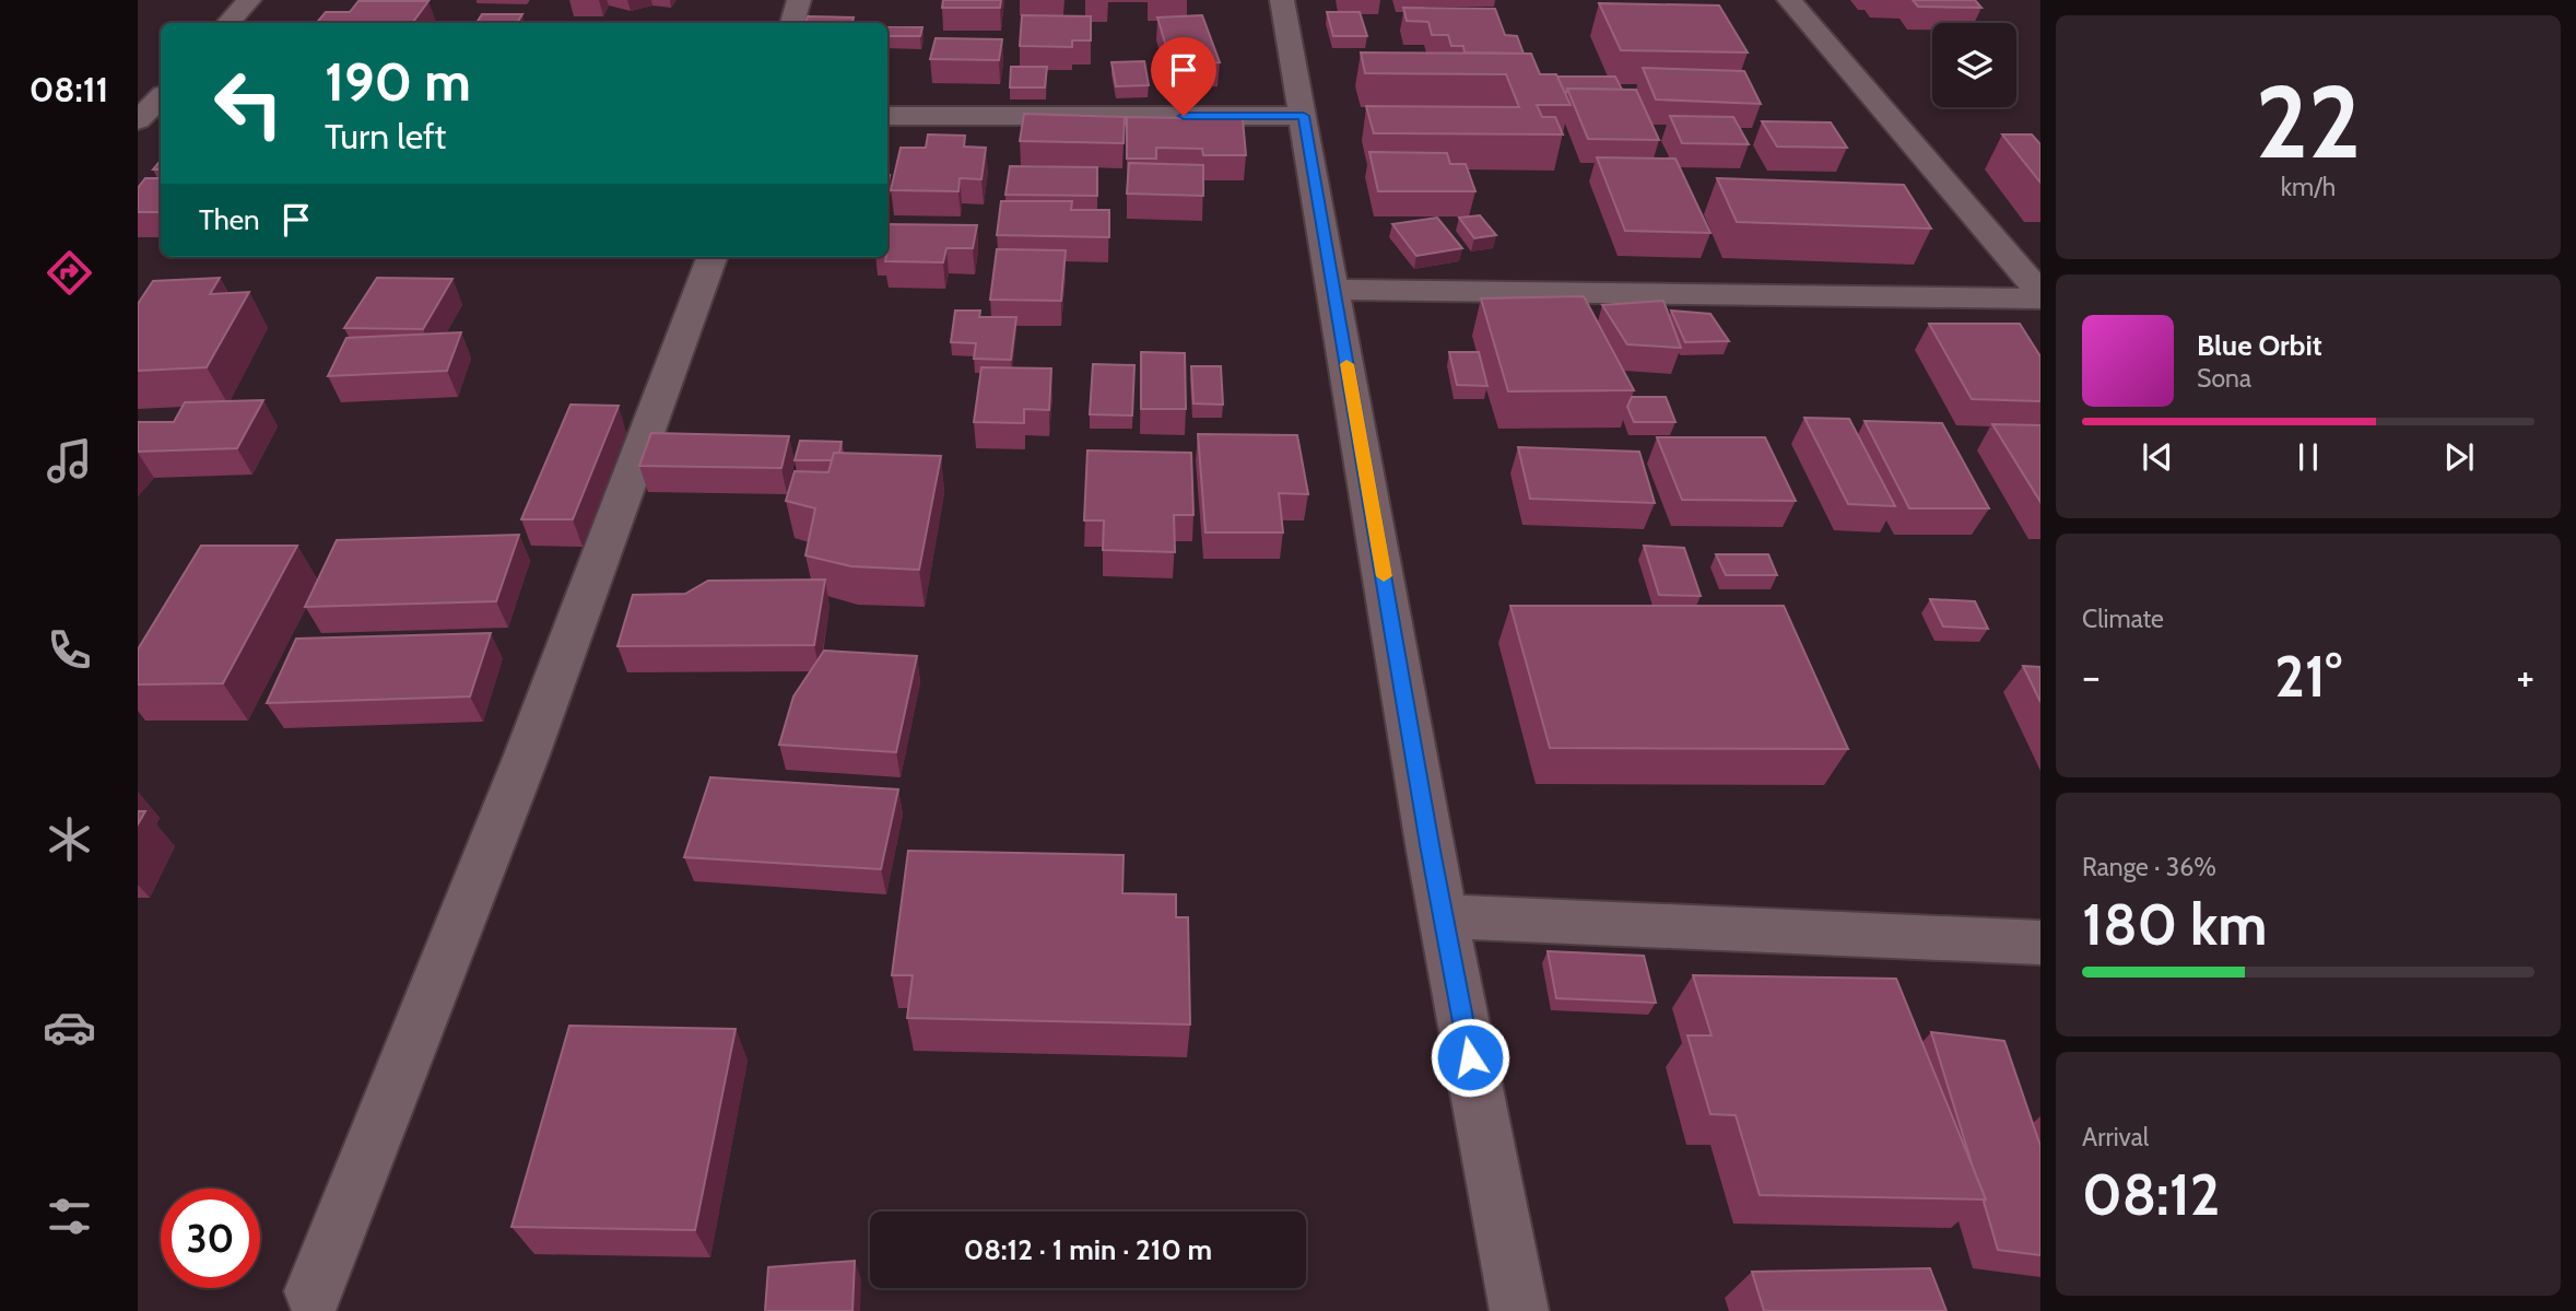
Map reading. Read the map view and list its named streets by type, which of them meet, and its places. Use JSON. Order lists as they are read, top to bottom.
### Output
{
  "page": {
    "tabs": "08:11",
    "tile": [
      ["22", "km/h"],
      "Climate",
      ["Range · 36%", "180 km"],
      ["Arrival", "08:12"]
    ],
    "turn": ["190 m", "Turn left"],
    "then": "Then",
    "song": ["Blue Orbit", "Sona"],
    "heat": ["−", "21°", "+"],
    "limit": "30",
    "trip": "08:12 · 1 min · 210 m"
  }
}
